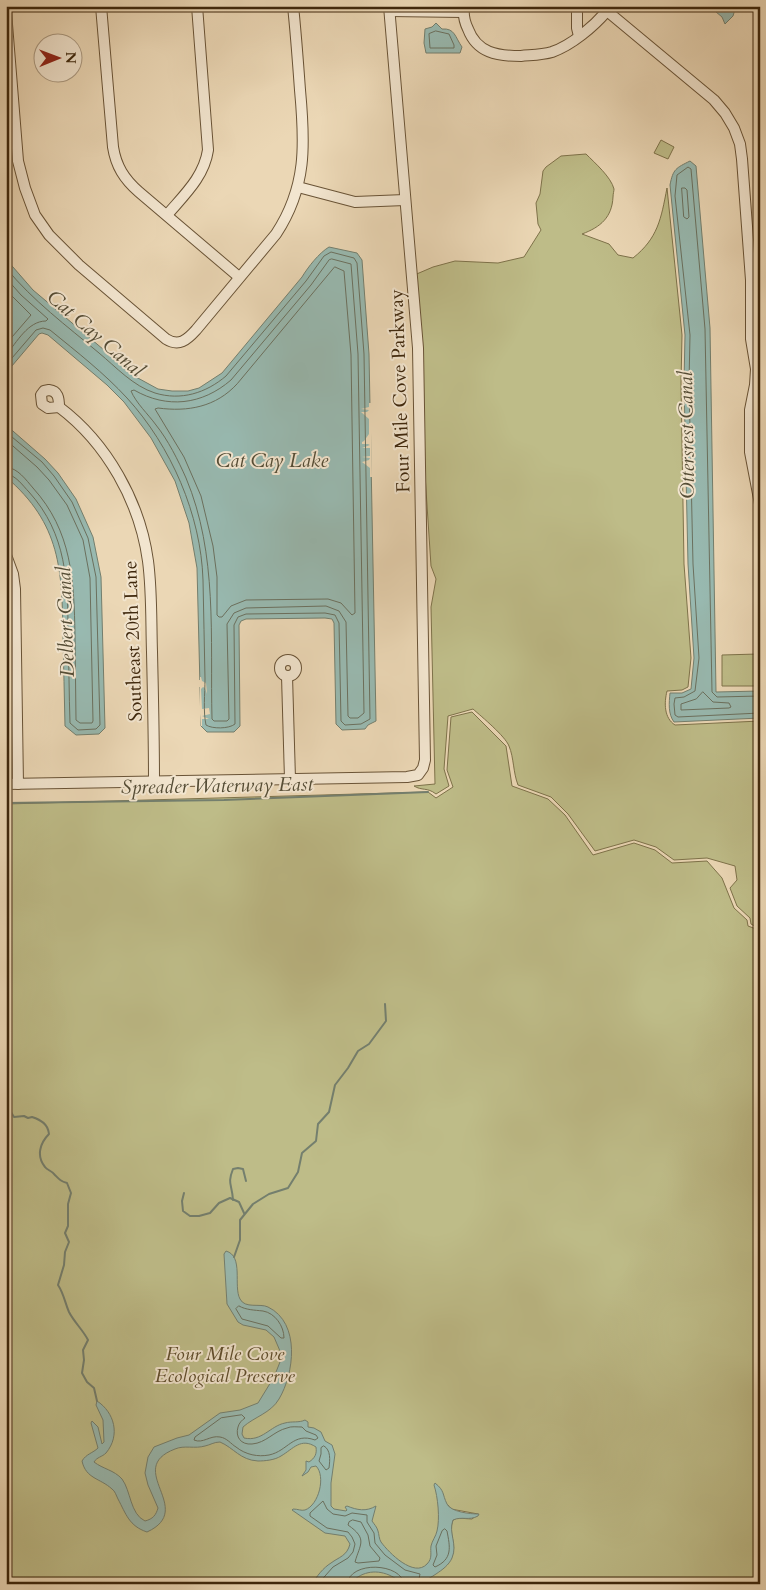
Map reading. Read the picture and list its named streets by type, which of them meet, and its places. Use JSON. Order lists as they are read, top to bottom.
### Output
{
  "streets": {
    "street": ["Four Mile Cove Parkway", "Southeast 20th Lane"]
  },
  "water": [
    "Cat Cay Canal",
    "Ottersrest Canal",
    "Cat Cay Lake",
    "Delbert Canal",
    "Spreader Waterway East"
  ],
  "parks": ["Four Mile Cove Ecological Preserve"],
  "north": "right"
}
